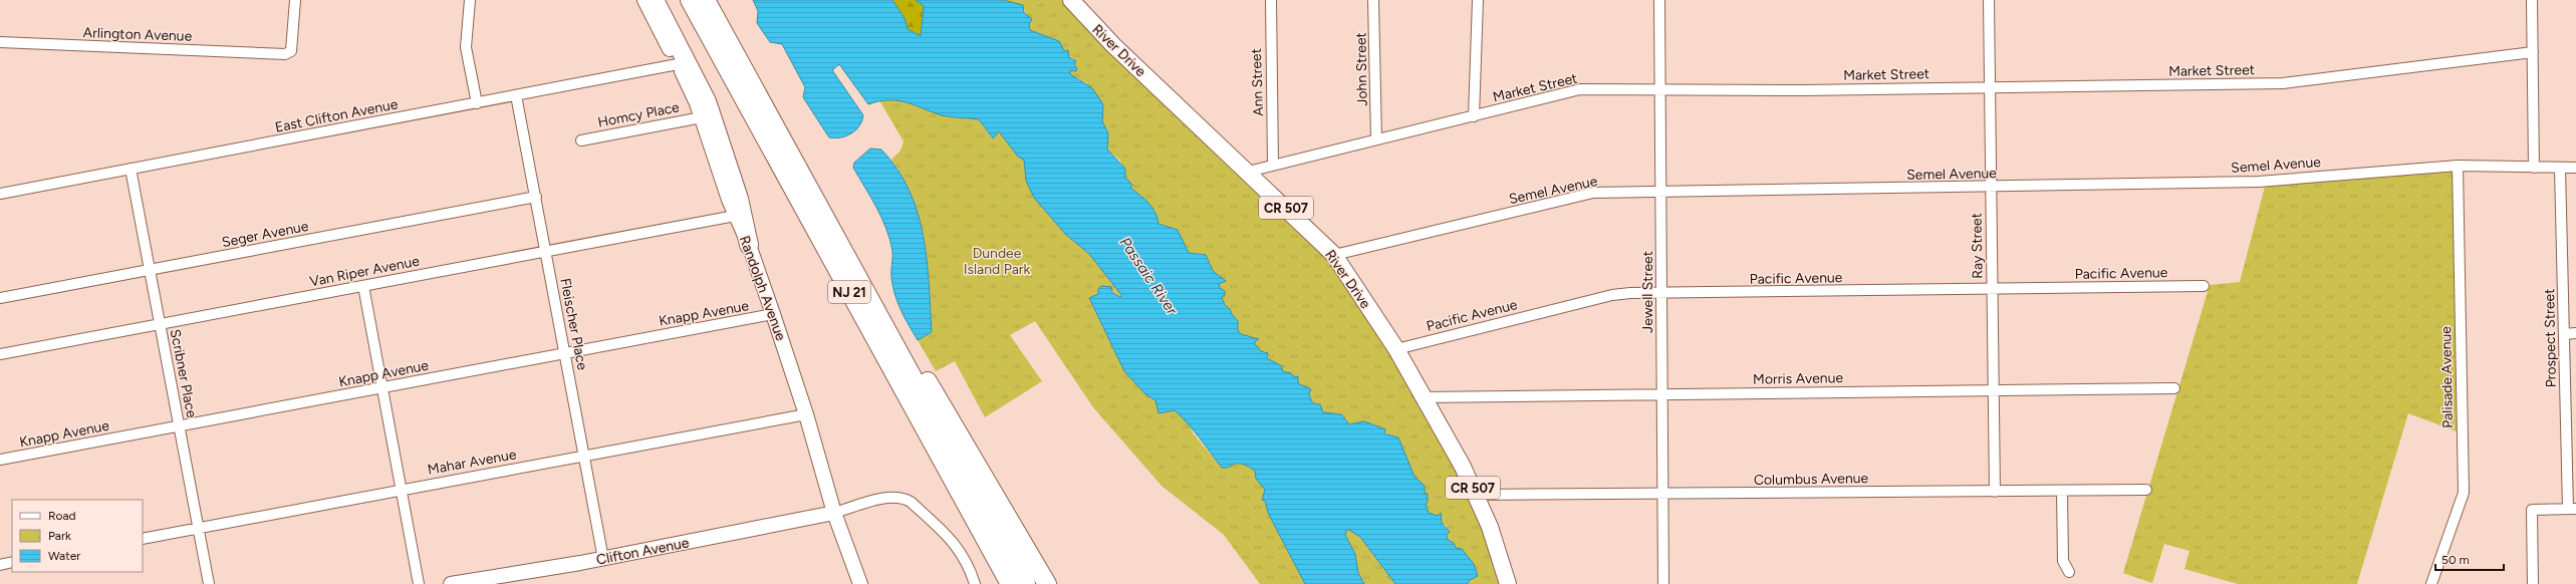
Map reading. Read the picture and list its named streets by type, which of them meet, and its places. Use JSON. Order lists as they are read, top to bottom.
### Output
{
  "streets": {
    "highway": ["NJ 21"],
    "main road": ["River Drive", "CR 507"],
    "street": [
      "Arlington Avenue",
      "John Street",
      "Market Street",
      "Ann Street",
      "Homcy Place",
      "East Clifton Avenue",
      "Semel Avenue",
      "Seger Avenue",
      "Ray Street",
      "Van Riper Avenue",
      "Pacific Avenue",
      "Randolph Avenue",
      "Jewell Street",
      "Knapp Avenue",
      "Fleischer Place",
      "Prospect Street",
      "Scribner Place",
      "Palisade Avenue",
      "Morris Avenue",
      "Mahar Avenue",
      "Columbus Avenue",
      "Clifton Avenue"
    ]
  },
  "crossings": [
    ["River Drive", "Market Street"],
    ["River Drive", "Semel Avenue"],
    ["River Drive", "Pacific Avenue"],
    ["River Drive", "Morris Avenue"],
    ["River Drive", "Columbus Avenue"],
    ["John Street", "Market Street"],
    ["Market Street", "Ann Street"],
    ["Market Street", "Ray Street"],
    ["Market Street", "Jewell Street"],
    ["Homcy Place", "Randolph Avenue"],
    ["East Clifton Avenue", "Randolph Avenue"],
    ["East Clifton Avenue", "Fleischer Place"],
    ["East Clifton Avenue", "Scribner Place"],
    ["Semel Avenue", "Ray Street"],
    ["Semel Avenue", "Jewell Street"],
    ["Semel Avenue", "Prospect Street"],
    ["Semel Avenue", "Palisade Avenue"],
    ["Seger Avenue", "Fleischer Place"],
    ["Seger Avenue", "Scribner Place"],
    ["Ray Street", "Pacific Avenue"],
    ["Ray Street", "Morris Avenue"],
    ["Ray Street", "Columbus Avenue"],
    ["Van Riper Avenue", "Randolph Avenue"],
    ["Van Riper Avenue", "Fleischer Place"],
    ["Van Riper Avenue", "Scribner Place"],
    ["Pacific Avenue", "Jewell Street"],
    ["Randolph Avenue", "Knapp Avenue"],
    ["Randolph Avenue", "Mahar Avenue"],
    ["Randolph Avenue", "Clifton Avenue"],
    ["Jewell Street", "Morris Avenue"],
    ["Jewell Street", "Columbus Avenue"],
    ["Knapp Avenue", "Fleischer Place"],
    ["Knapp Avenue", "Scribner Place"],
    ["Fleischer Place", "Mahar Avenue"],
    ["Fleischer Place", "Clifton Avenue"],
    ["Scribner Place", "Mahar Avenue"]
  ],
  "water": ["Passaic River"],
  "parks": ["Dundee Island Park"],
  "legend": ["Road", "Park", "Water"],
  "scale_bar": "50 m"
}
